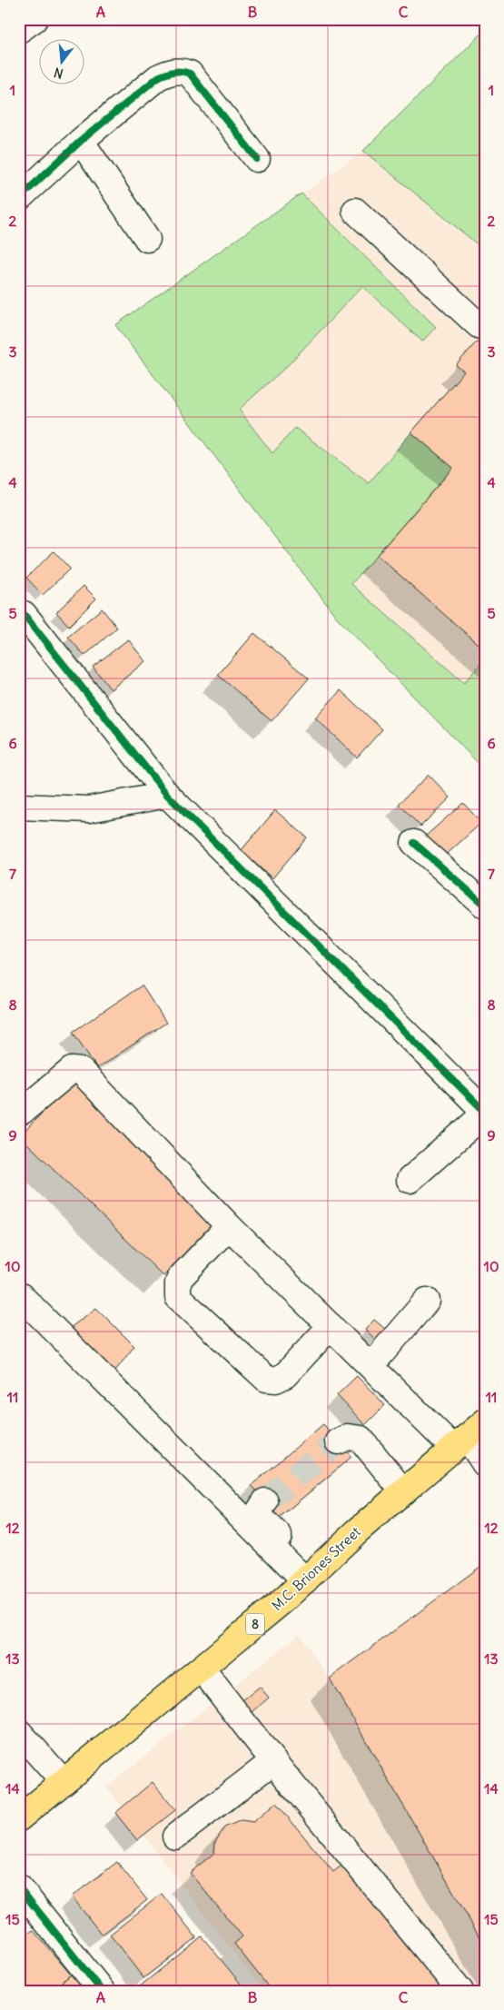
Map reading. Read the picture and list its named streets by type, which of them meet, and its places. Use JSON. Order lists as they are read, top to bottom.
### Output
{
  "streets": {
    "main road": ["M.C. Briones Street", "8"]
  },
  "north": "bottom",
  "grid": {
    "columns": ["A", "B", "C"],
    "rows": [
      "1",
      "2",
      "3",
      "4",
      "5",
      "6",
      "7",
      "8",
      "9",
      "10",
      "11",
      "12",
      "13",
      "14",
      "15"
    ]
  }
}
